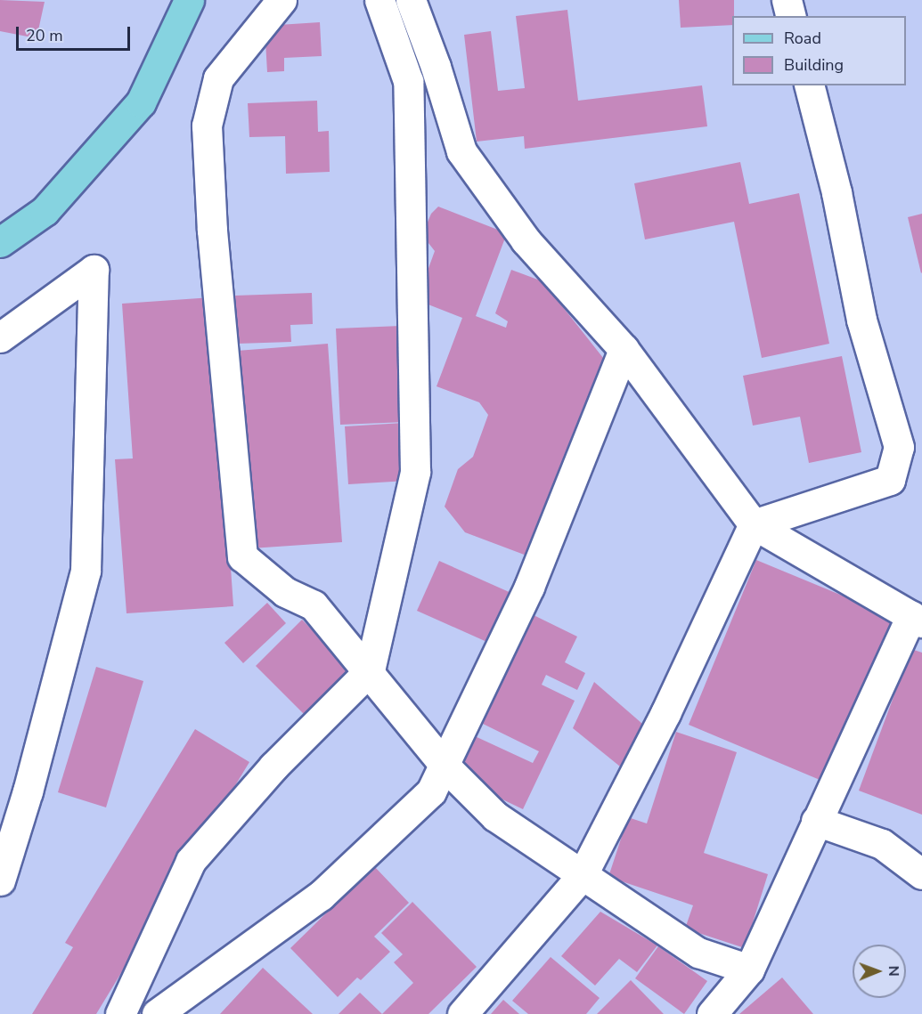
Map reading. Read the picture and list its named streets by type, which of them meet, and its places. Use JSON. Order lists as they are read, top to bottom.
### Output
{
  "legend": ["Road", "Building"],
  "scale_bar": "20 m",
  "north": "right"
}
